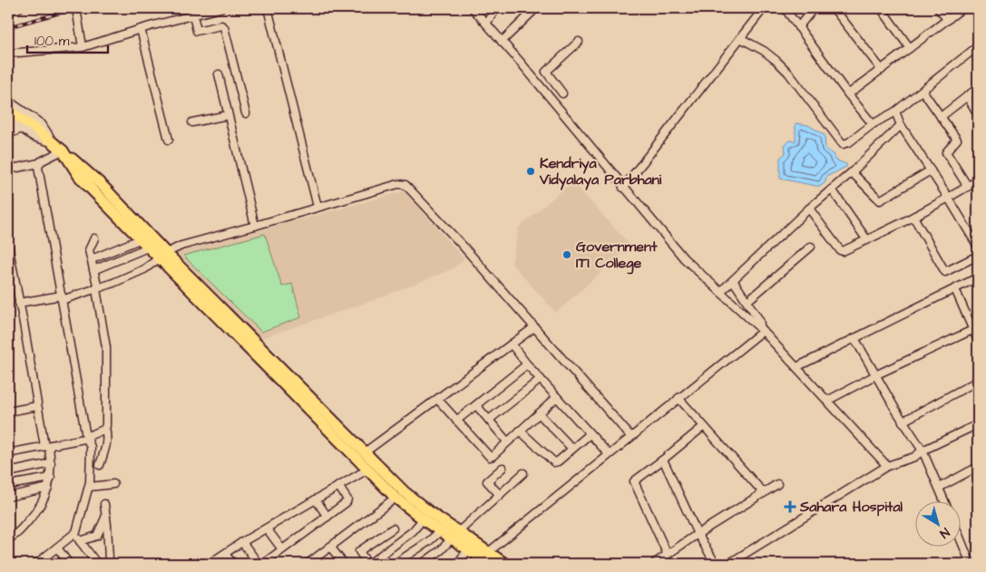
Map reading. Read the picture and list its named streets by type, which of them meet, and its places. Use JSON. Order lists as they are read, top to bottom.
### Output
{
  "places": {
    "other": ["Kendriya Vidyalaya Parbhani", "Government ITI College"],
    "health": ["Sahara Hospital"]
  },
  "scale_bar": "100 m",
  "north": "bottom right"
}
